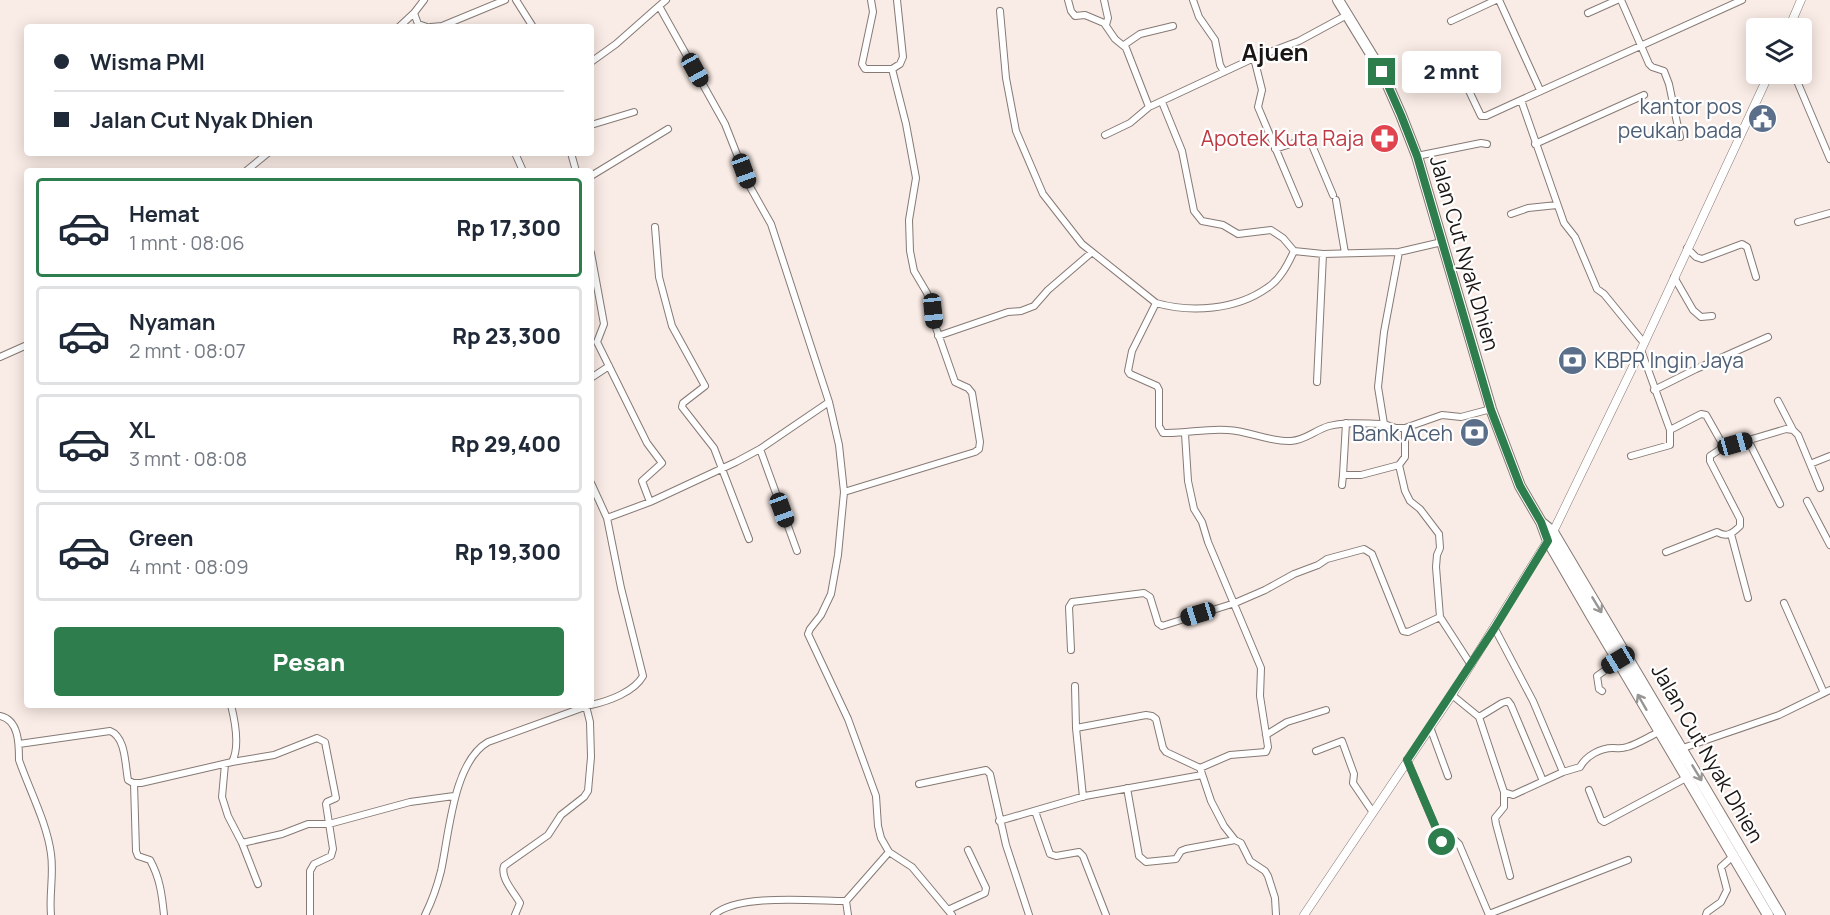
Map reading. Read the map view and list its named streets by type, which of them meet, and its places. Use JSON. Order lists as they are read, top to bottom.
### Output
{
  "streets": {
    "highway": ["Jalan Cut Nyak Dhien"]
  },
  "districts": ["Ajuen"],
  "places": {
    "public building": ["kantor pos peukan bada"],
    "pharmacy": ["Apotek Kuta Raja"],
    "bank": ["KBPR Ingin Jaya", "Bank Aceh"]
  },
  "page": {
    "banner": ["Wisma PMI", "Jalan Cut Nyak Dhien"],
    "bubble": "2 mnt",
    "list": [
      {
        "name": "Hemat",
        "note": "1 mnt · 08:06",
        "value": "Rp 17,300"
      },
      {
        "name": "Nyaman",
        "note": "2 mnt · 08:07",
        "value": "Rp 23,300"
      },
      {
        "name": "XL",
        "note": "3 mnt · 08:08",
        "value": "Rp 29,400"
      },
      {
        "name": "Green",
        "note": "4 mnt · 08:09",
        "value": "Rp 19,300"
      }
    ],
    "buttons": "Pesan"
  }
}
